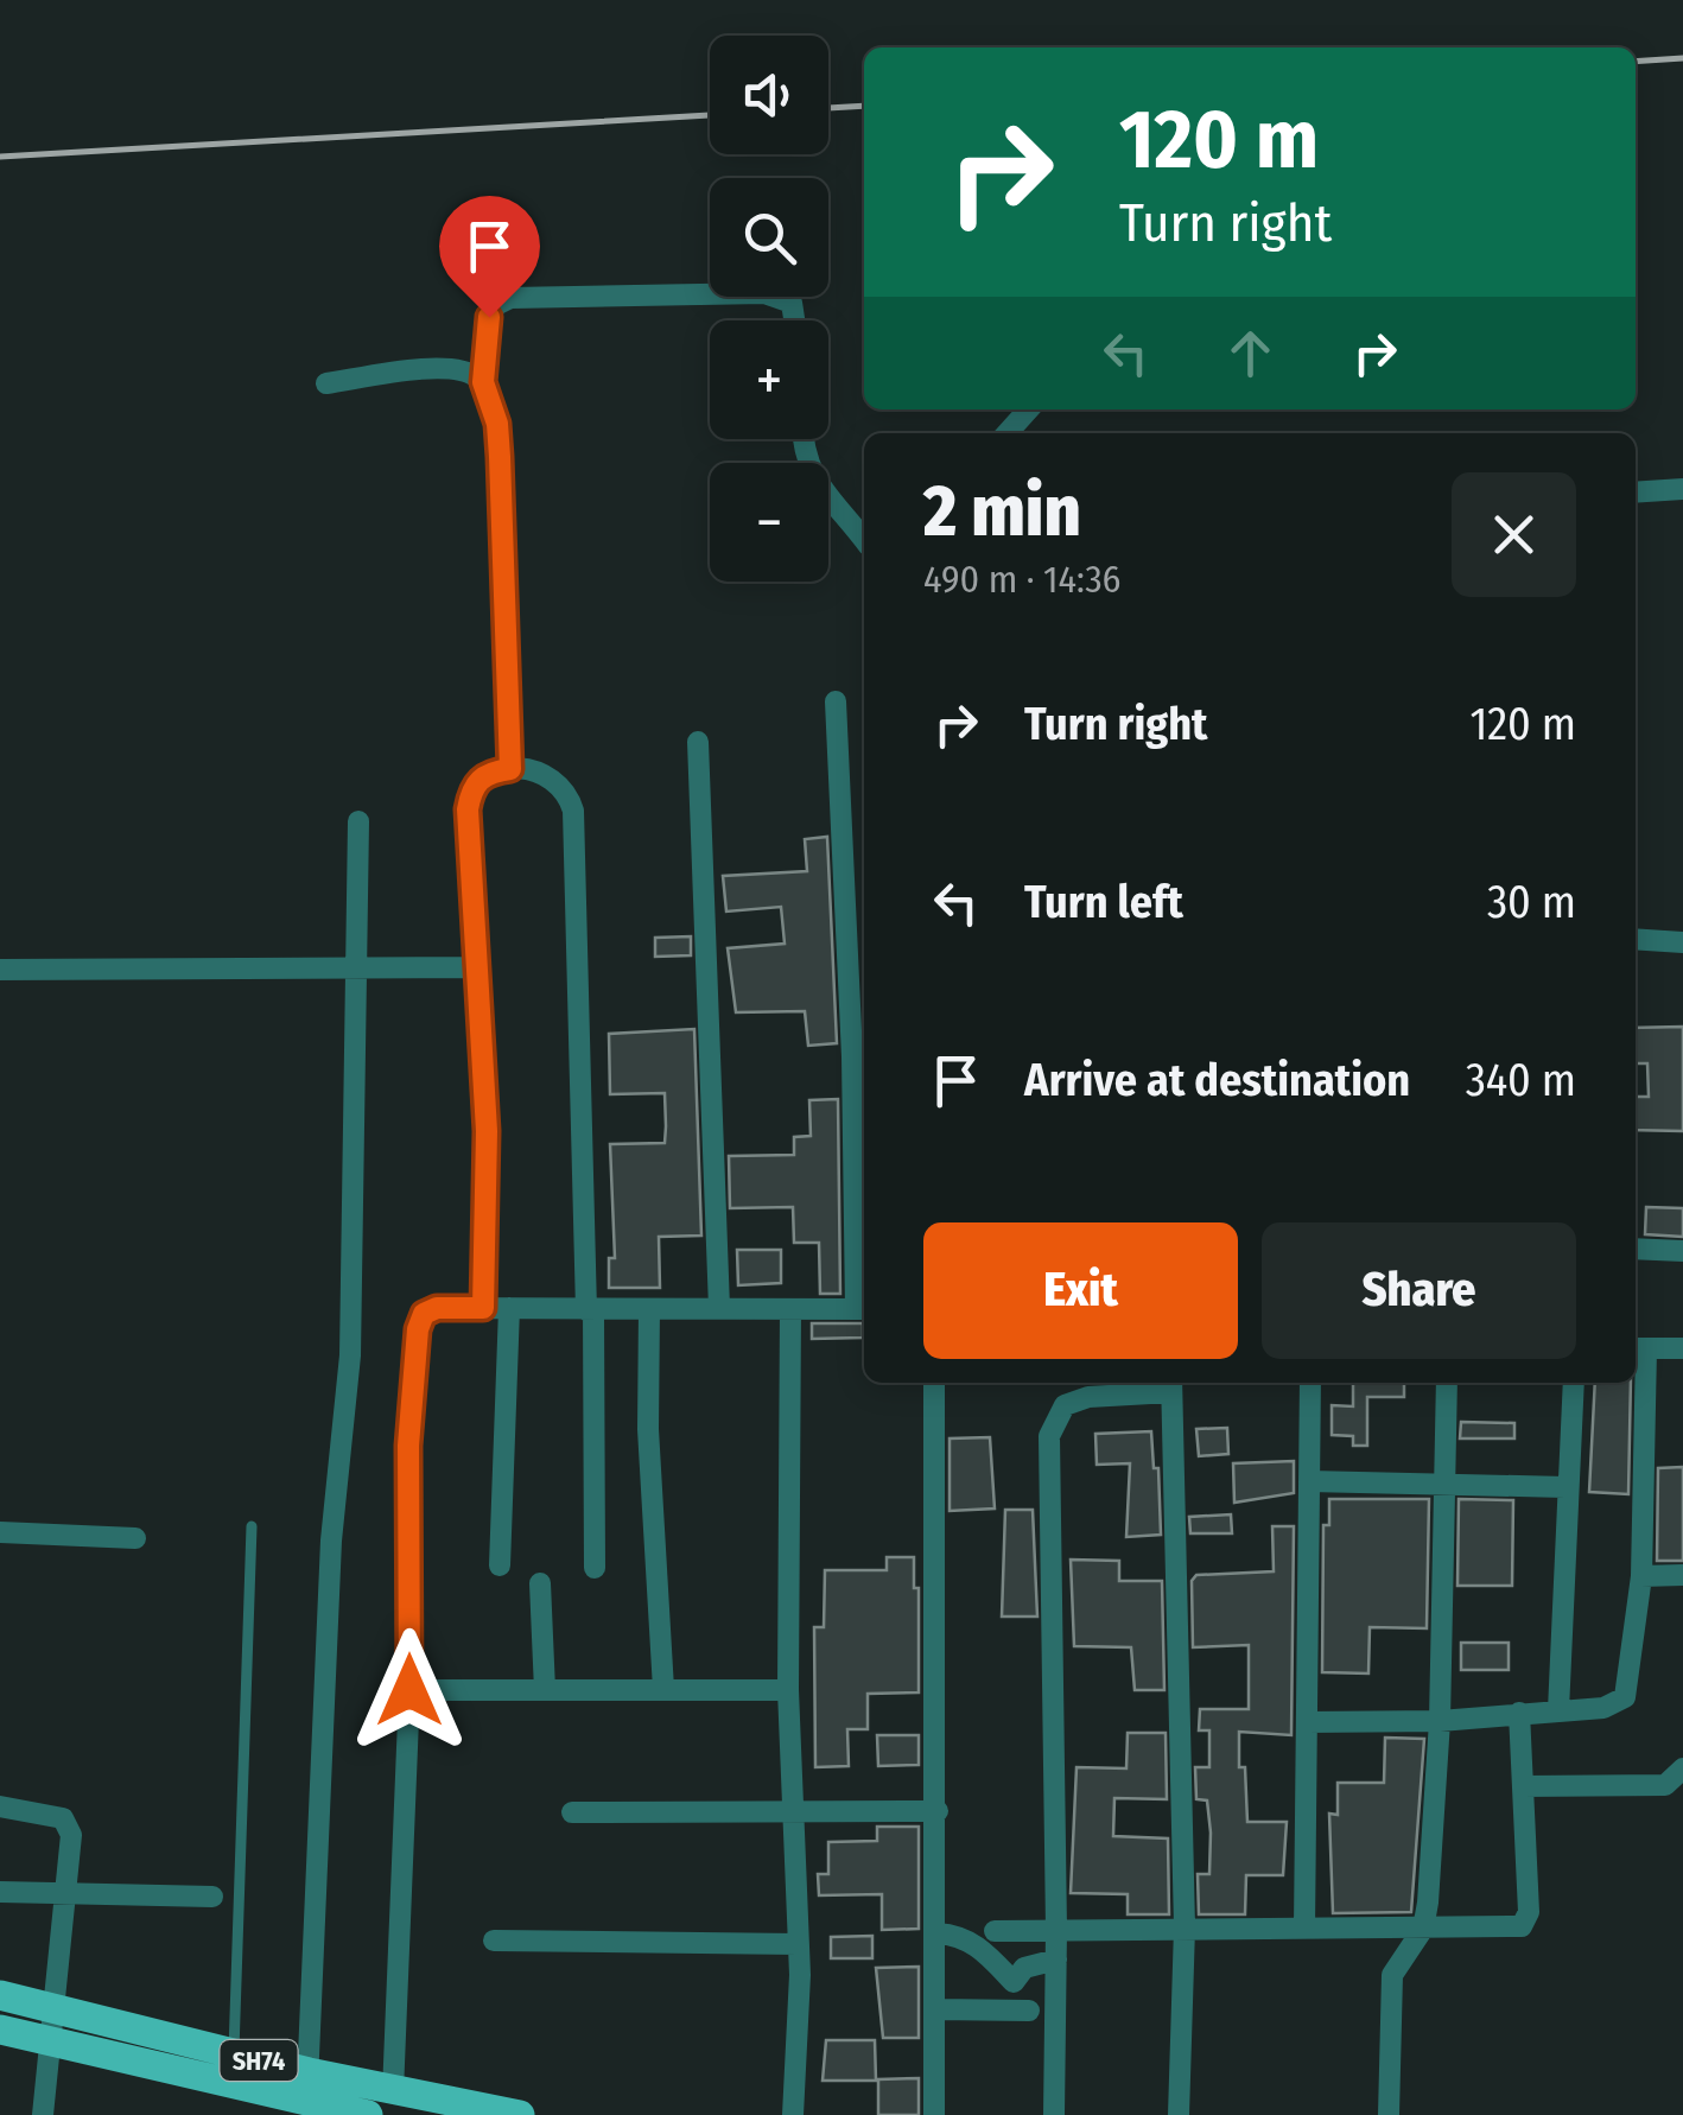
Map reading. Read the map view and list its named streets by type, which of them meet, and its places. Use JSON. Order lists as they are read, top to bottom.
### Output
{
  "streets": {
    "main road": ["SH74"]
  },
  "page": {
    "map_buttons": ["+", "−"],
    "turn": ["120 m", "Turn right"],
    "heading": ["2 min", "490 m · 14:36"],
    "list": [
      {
        "name": "Turn right",
        "value": "120 m"
      },
      {
        "name": "Turn left",
        "value": "30 m"
      },
      {
        "name": "Arrive at destination",
        "value": "340 m"
      }
    ],
    "buttons": ["Exit", "Share"]
  }
}
